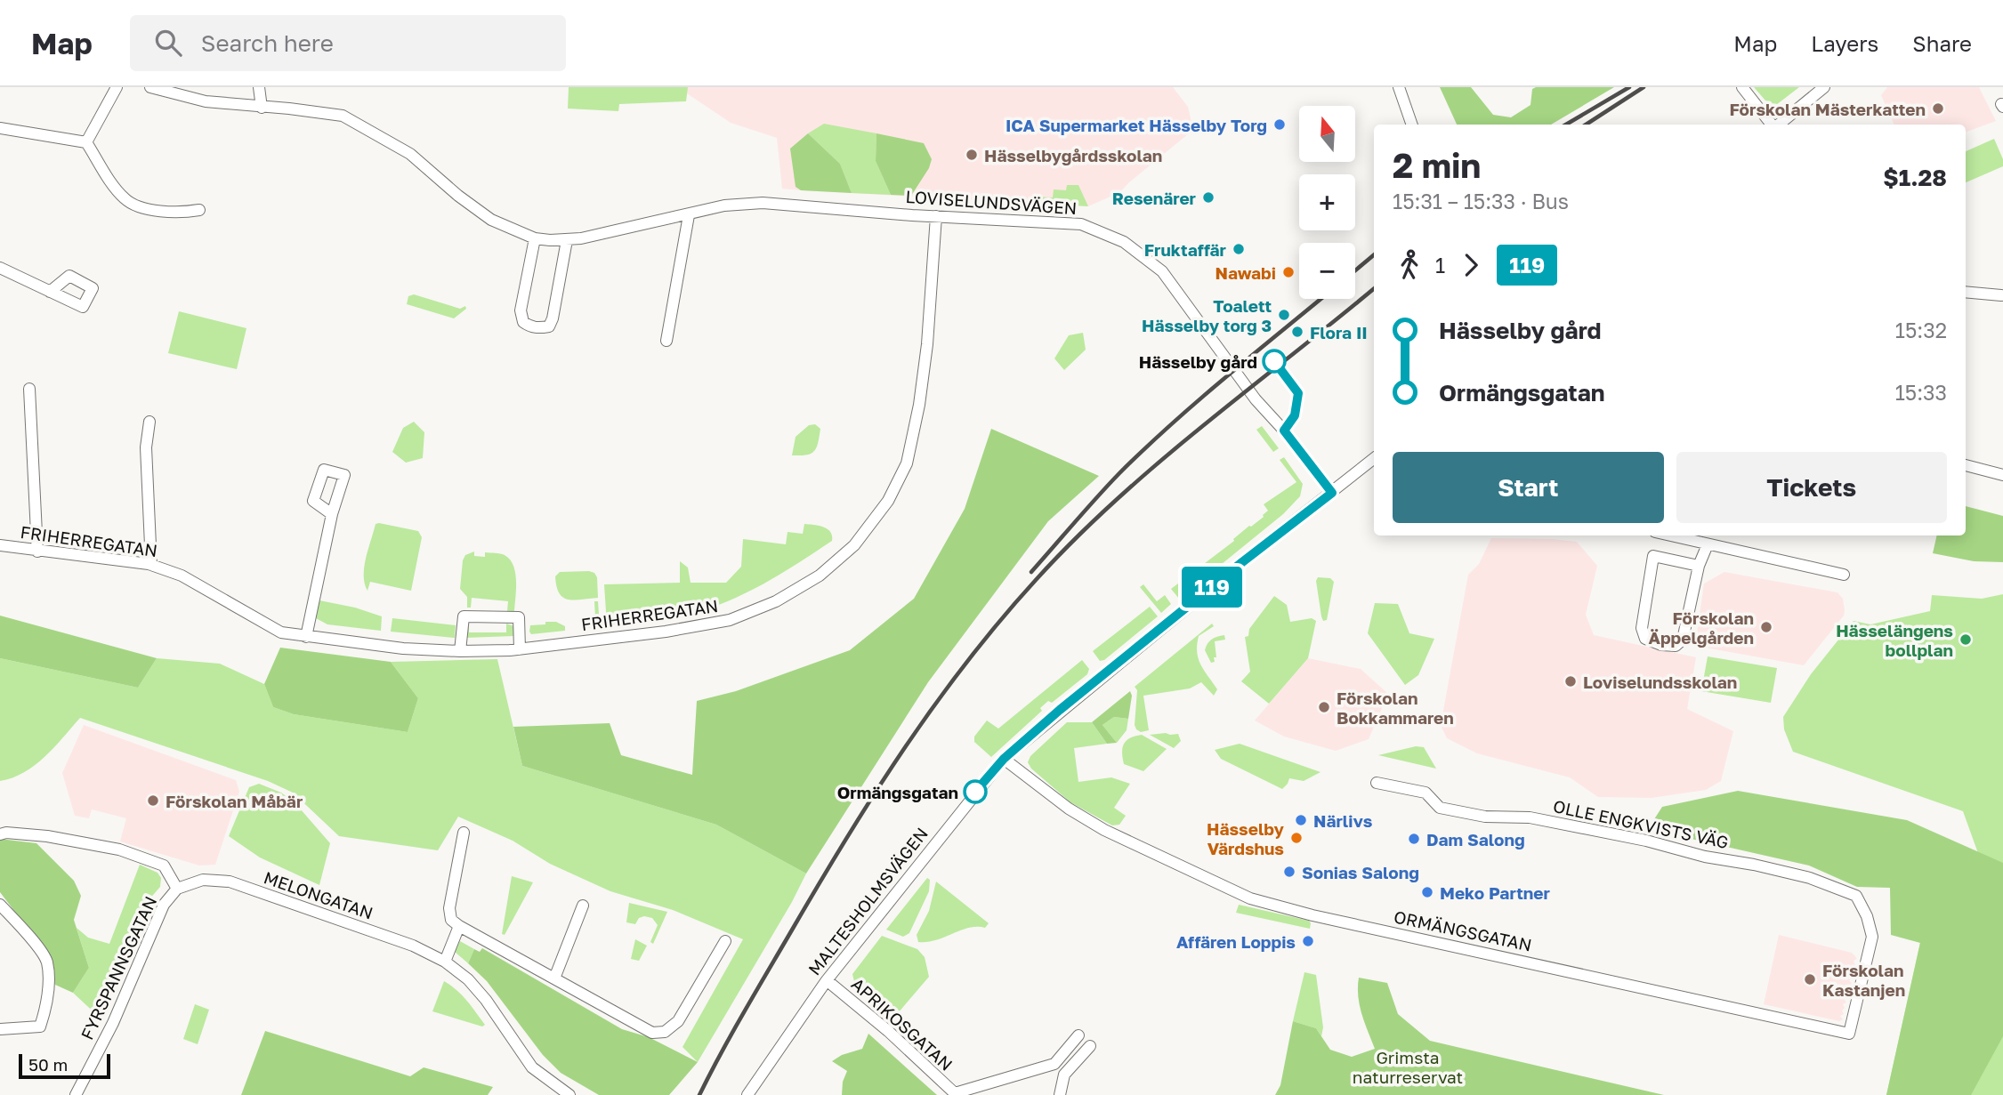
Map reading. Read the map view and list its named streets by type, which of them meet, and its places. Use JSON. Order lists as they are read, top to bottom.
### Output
{
  "streets": {
    "street": [
      "LOVISELUNDSVÄGEN",
      "FRIHERREGATAN",
      "OLLE ENGKVISTS VÄG",
      "MELONGATAN",
      "MALTESHOLMSVÄGEN",
      "ORMÄNGSGATAN",
      "FYRSPANNSGATAN",
      "APRIKOSGATAN"
    ]
  },
  "crossings": [
    ["LOVISELUNDSVÄGEN", "FRIHERREGATAN"],
    ["LOVISELUNDSVÄGEN", "MALTESHOLMSVÄGEN"],
    ["OLLE ENGKVISTS VÄG", "ORMÄNGSGATAN"],
    ["MELONGATAN", "FYRSPANNSGATAN"],
    ["MALTESHOLMSVÄGEN", "ORMÄNGSGATAN"],
    ["MALTESHOLMSVÄGEN", "APRIKOSGATAN"]
  ],
  "parks": ["Grimsta naturreservat"],
  "places": [
    "Förskolan Mästerkatten",
    "ICA Supermarket Hässelby Torg",
    "Hässelbygårdsskolan",
    "Resenärer",
    "Fruktaffär",
    "Nawabi",
    "Toalett Hässelby torg 3",
    "Flora II",
    "Hässelby gård",
    "Förskolan Äppelgården",
    "Hässelängens bollplan",
    "Loviselundsskolan",
    "Förskolan Bokkammaren",
    "Ormängsgatan",
    "Förskolan Måbär",
    "Närlivs",
    "Hässelby Värdshus",
    "Dam Salong",
    "Sonias Salong",
    "Meko Partner",
    "Affären Loppis",
    "Förskolan Kastanjen"
  ],
  "lines": ["bus line 119"],
  "scale_bar": "50 m",
  "north": "top",
  "page": {
    "header": "Map",
    "search": "Search here",
    "nav": ["Map", "Layers", "Share"],
    "on_map": "119",
    "map_buttons": ["+", "−"],
    "heading": ["2 min", "15:31 – 15:33 · Bus", "$1.28"],
    "legs": ["1", "119"],
    "list": [
      {
        "name": "Hässelby gård",
        "value": "15:32"
      },
      {
        "name": "Ormängsgatan",
        "value": "15:33"
      }
    ],
    "buttons": ["Start", "Tickets"],
    "scale": "50 m"
  }
}
